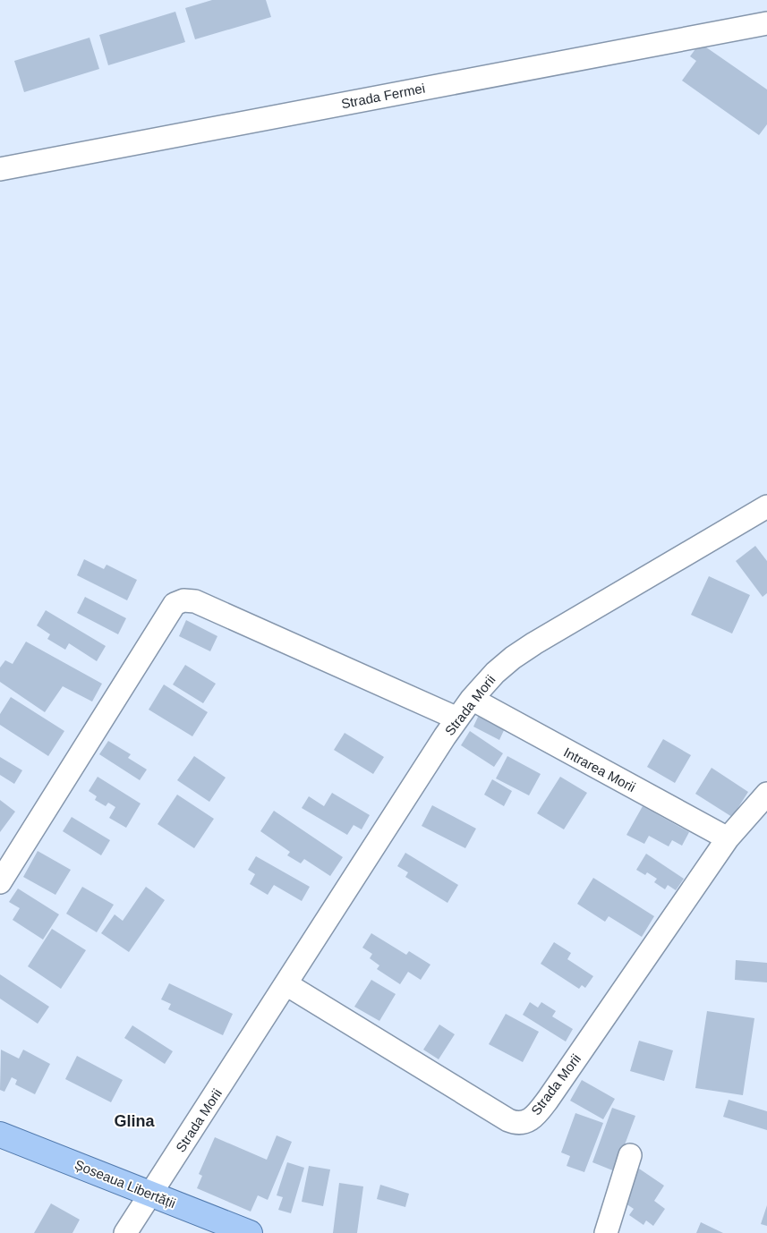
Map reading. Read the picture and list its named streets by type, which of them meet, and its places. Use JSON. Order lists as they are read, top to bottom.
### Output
{
  "streets": {
    "main road": ["Șoseaua Libertății"],
    "street": ["Strada Fermei", "Strada Morii", "Intrarea Morii"]
  },
  "crossings": [
    ["Strada Morii", "Intrarea Morii"],
    ["Strada Morii", "Șoseaua Libertății"]
  ],
  "districts": ["Glina"]
}
